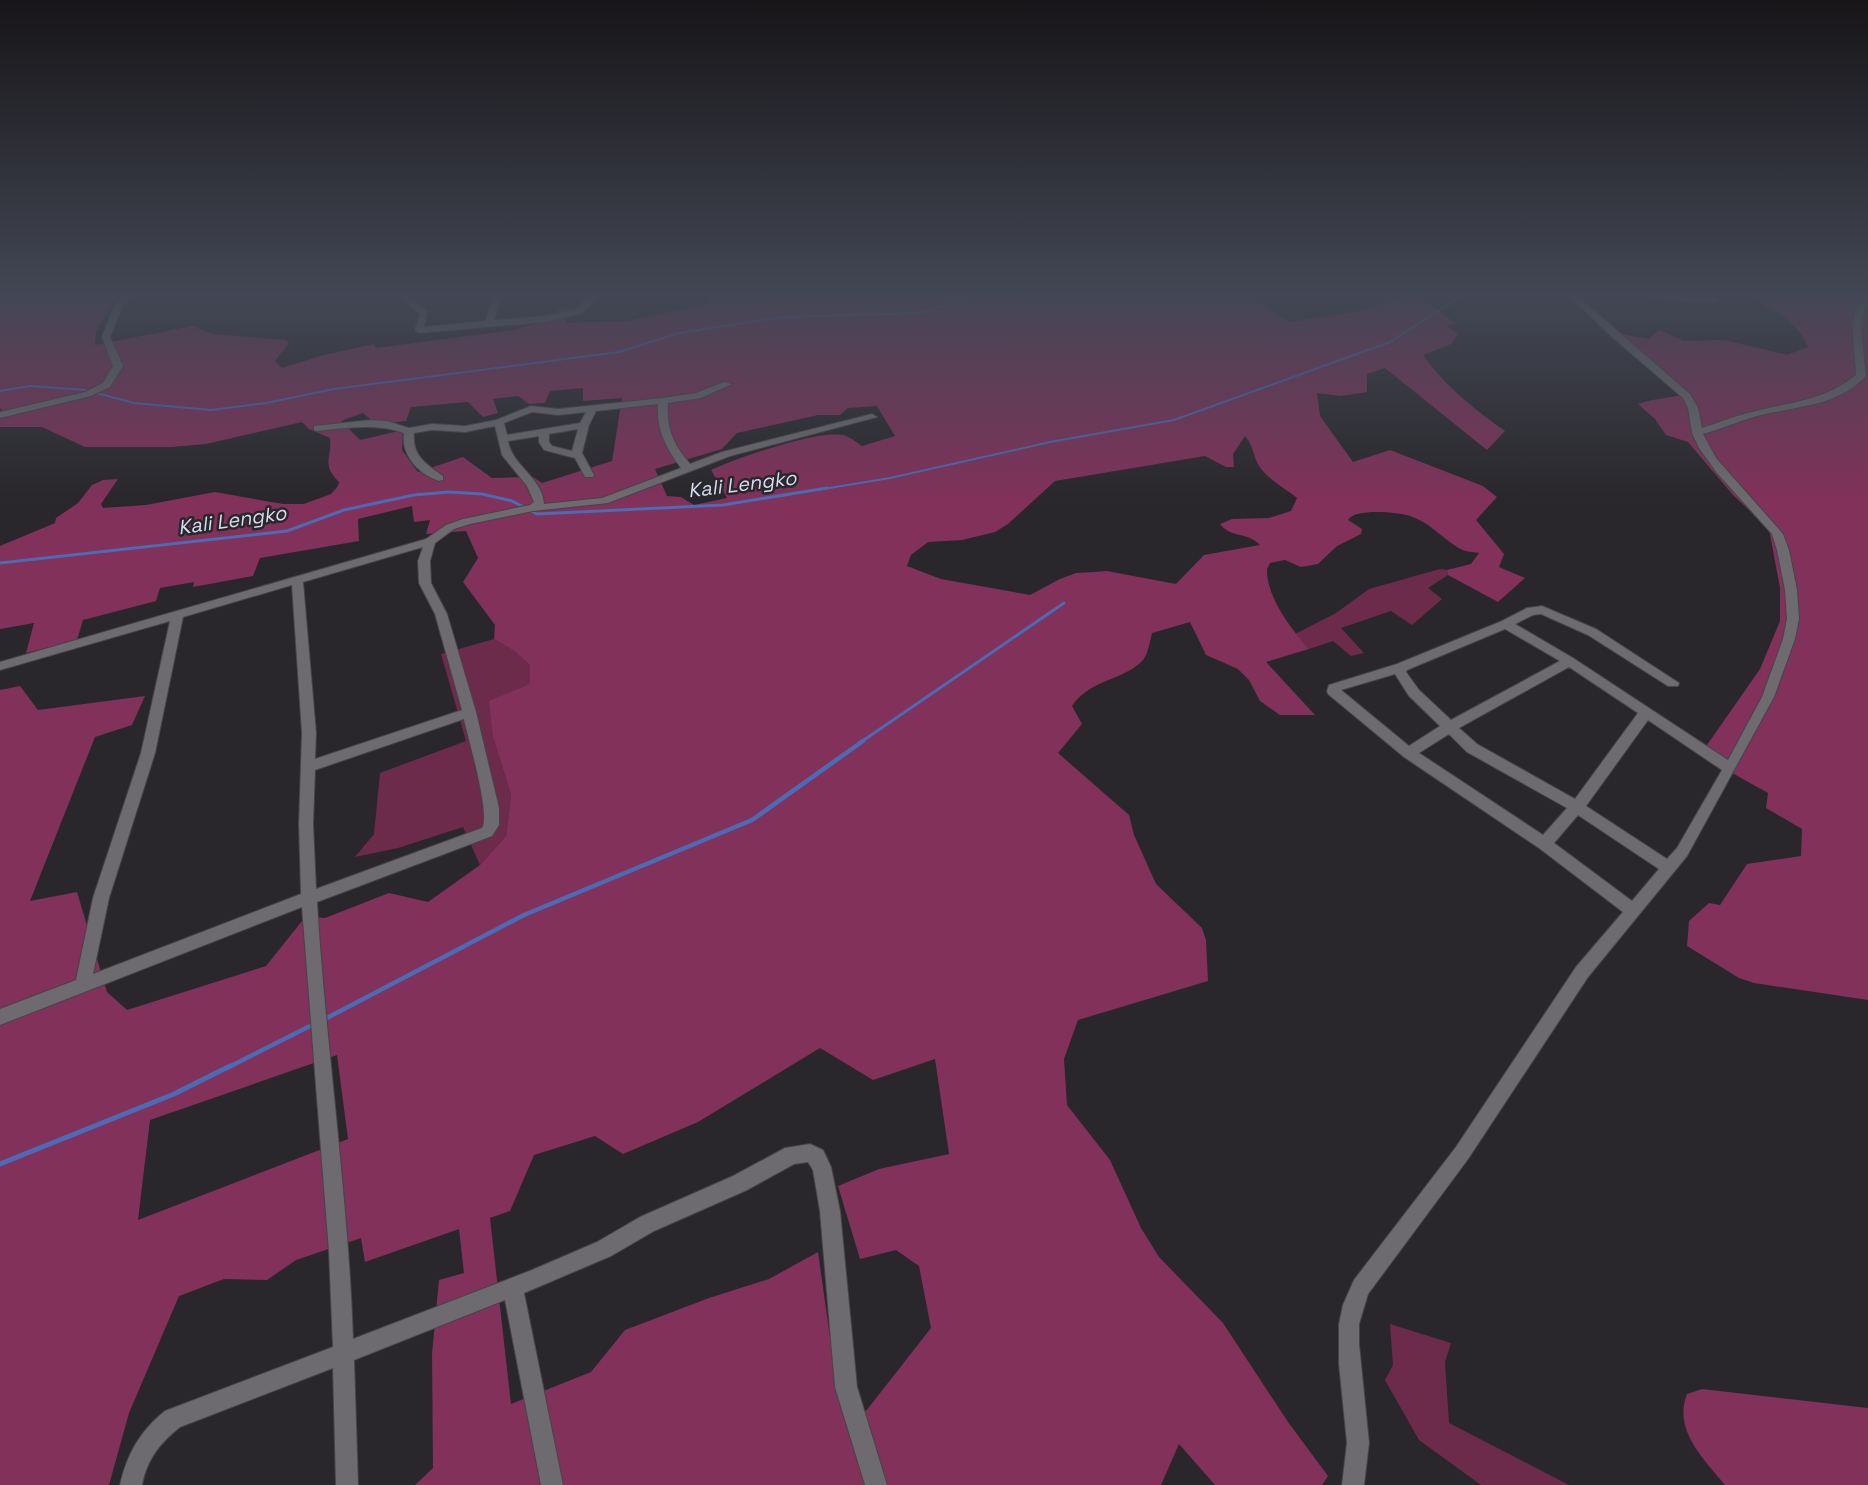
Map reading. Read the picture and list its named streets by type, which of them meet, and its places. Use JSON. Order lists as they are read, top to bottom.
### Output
{
  "water": ["Kali Lengko"]
}
